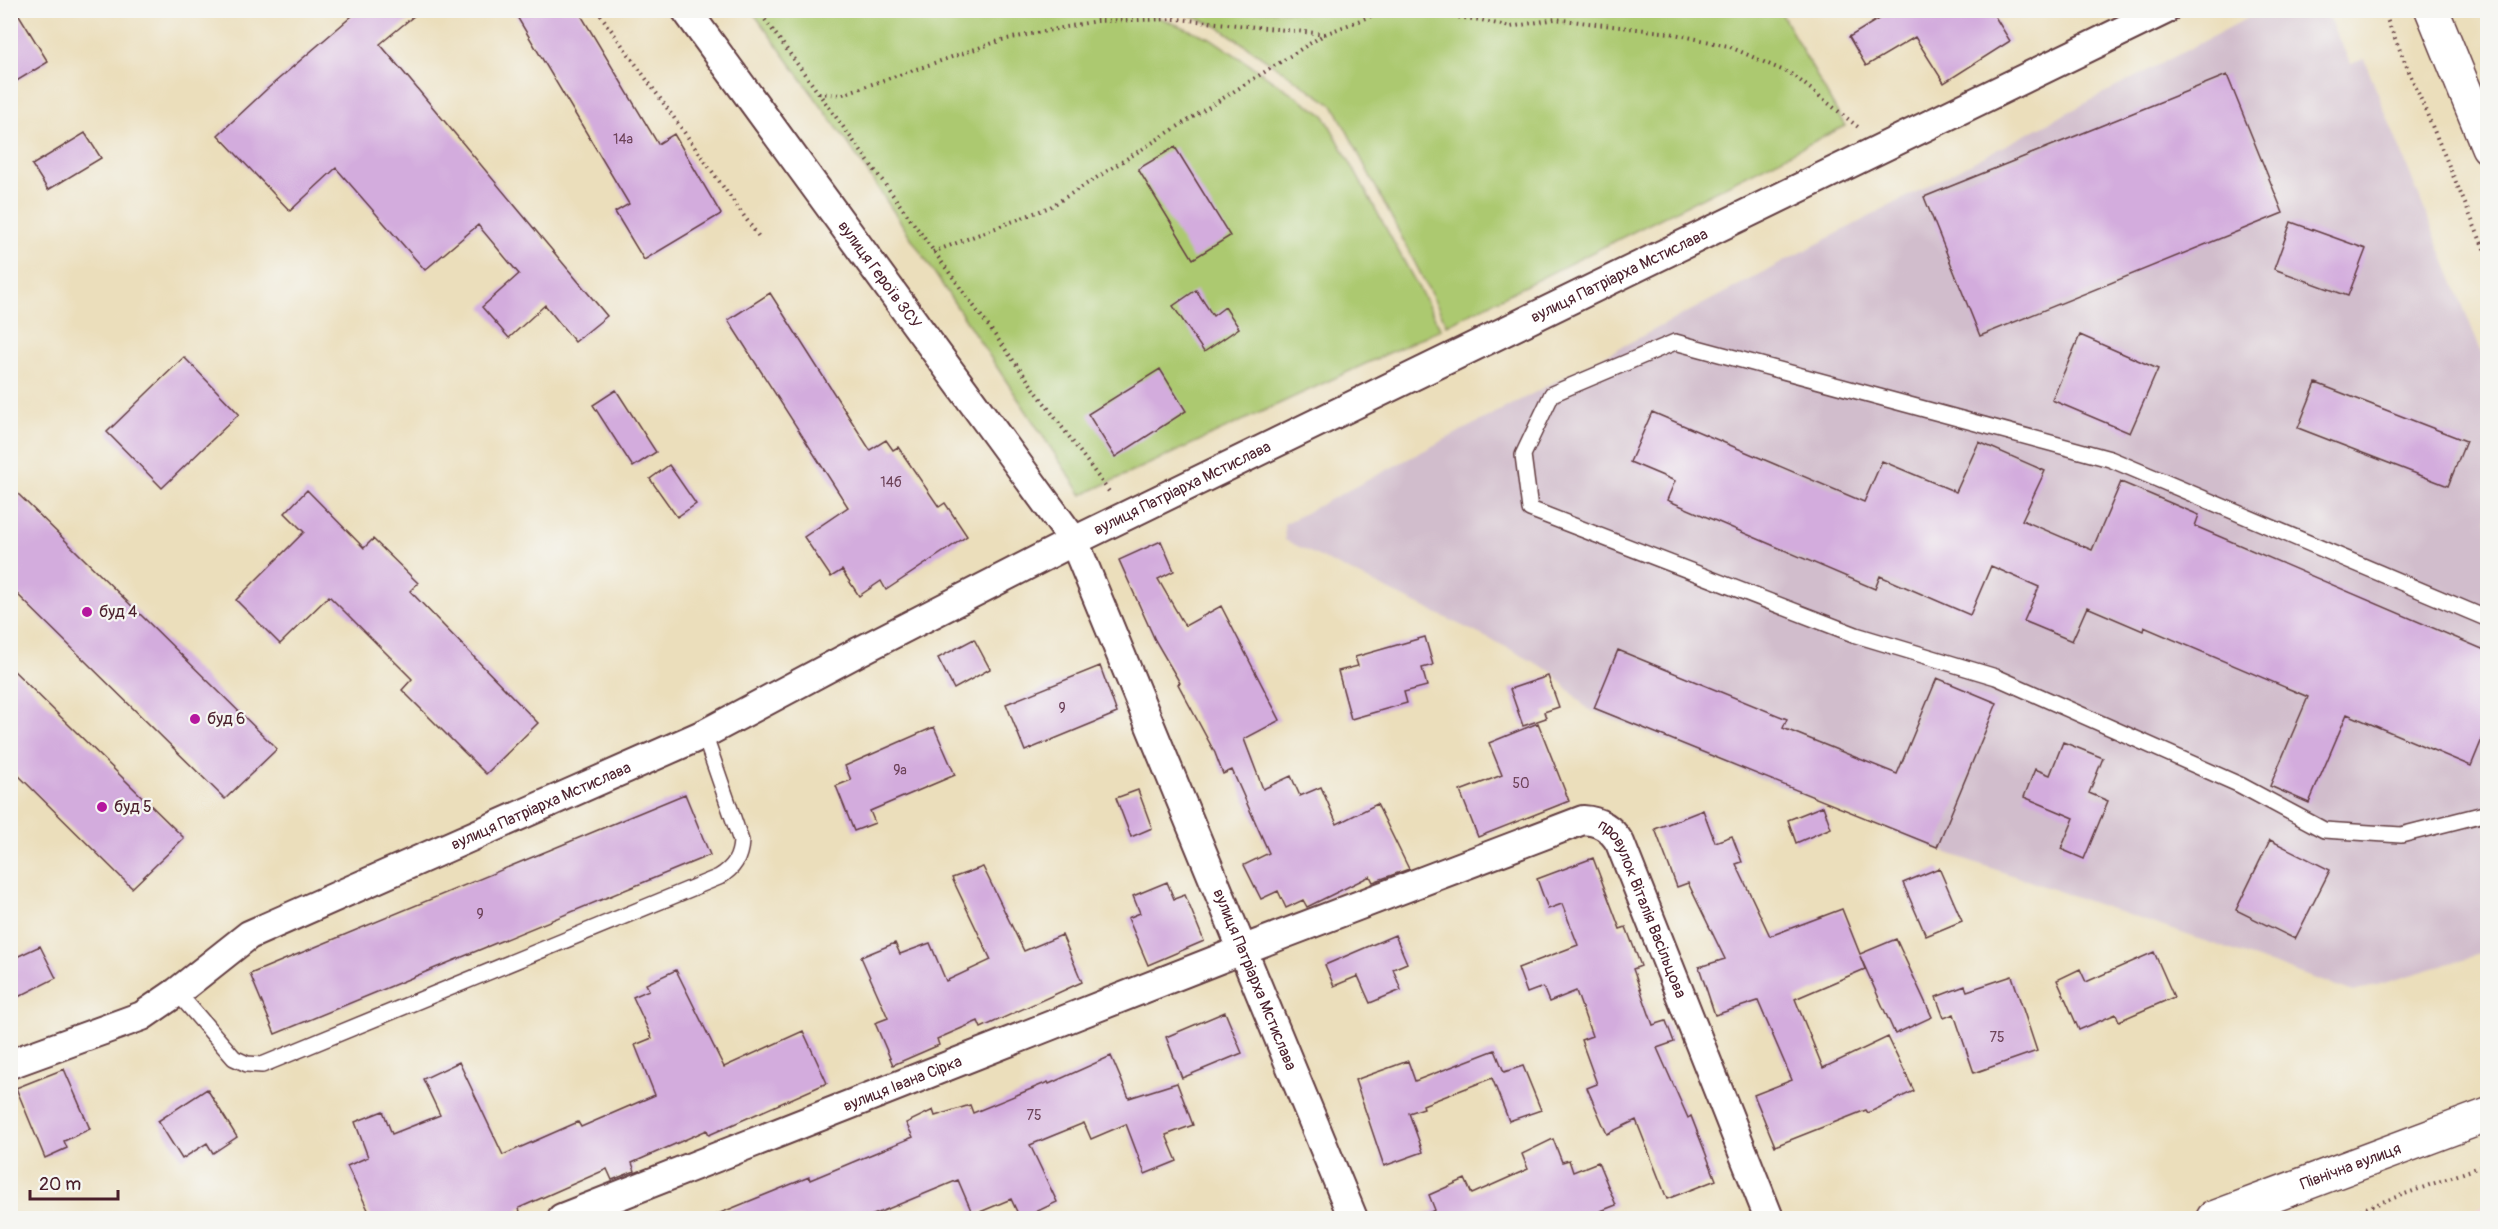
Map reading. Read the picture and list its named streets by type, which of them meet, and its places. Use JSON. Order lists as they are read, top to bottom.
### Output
{
  "streets": {
    "street": [
      "вулиця Героїв ЗСУ",
      "вулиця Патріарха Мстислава",
      "провулок Віталія Васільцова",
      "вулиця Івана Сірка",
      "Північна вулиця"
    ]
  },
  "crossings": [
    ["вулиця Героїв ЗСУ", "вулиця Патріарха Мстислава"],
    ["вулиця Патріарха Мстислава", "провулок Віталія Васільцова"],
    ["вулиця Патріарха Мстислава", "вулиця Івана Сірка"],
    ["провулок Віталія Васільцова", "вулиця Івана Сірка"]
  ],
  "places": ["буд 4", "буд 6", "буд 5"],
  "house_numbers": [
    "14а",
    "14б",
    "9",
    "9а",
    "50",
    "9",
    "75",
    "75"
  ],
  "scale_bar": "20 m"
}
